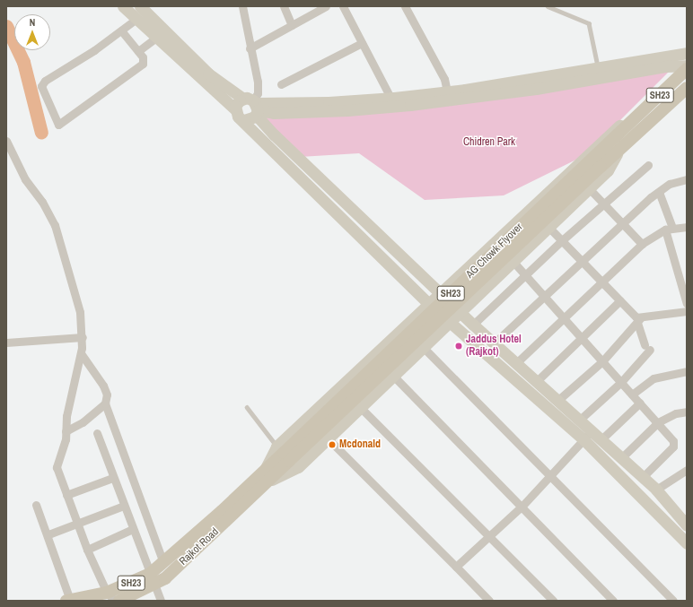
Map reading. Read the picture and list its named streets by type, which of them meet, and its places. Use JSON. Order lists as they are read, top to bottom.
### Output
{
  "streets": {
    "main road": ["SH23", "AG Chowk Flyover", "Rajkot Road"]
  },
  "crossings": [
    ["SH23", "AG Chowk Flyover"],
    ["SH23", "Rajkot Road"],
    ["AG Chowk Flyover", "Rajkot Road"]
  ],
  "parks": ["Chidren Park"],
  "places": ["Jaddus Hotel (Rajkot)", "Mcdonald"],
  "north": "top"
}
